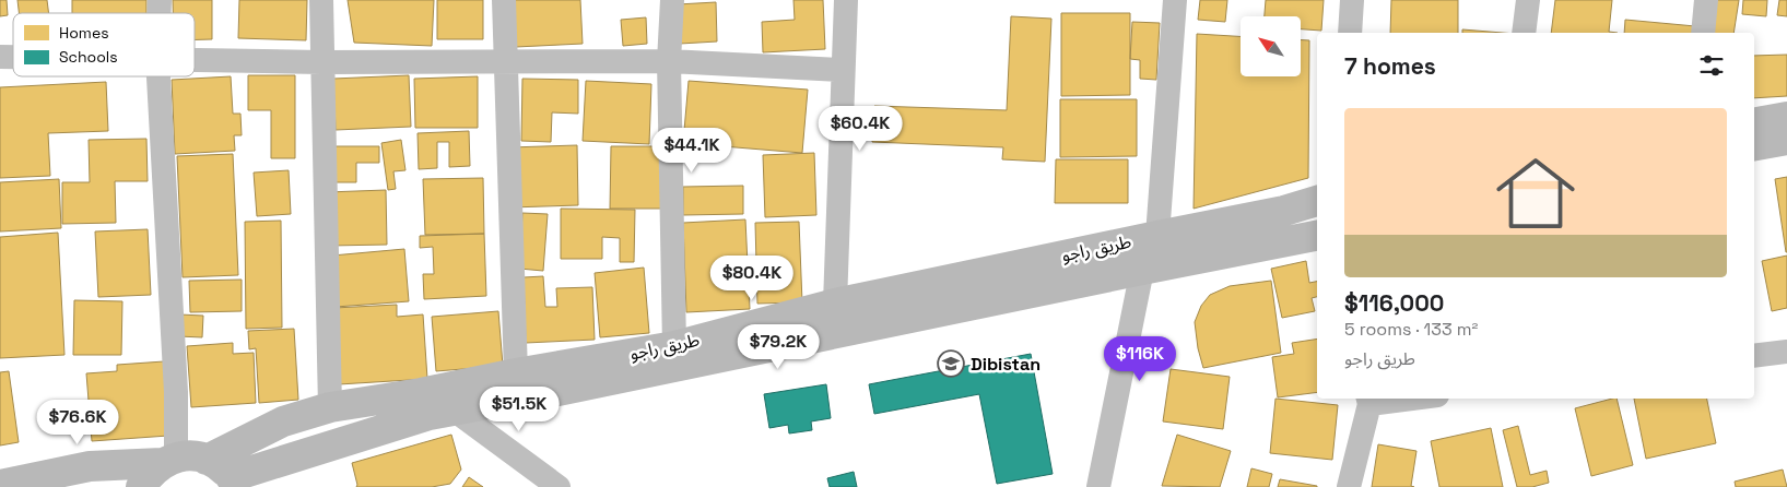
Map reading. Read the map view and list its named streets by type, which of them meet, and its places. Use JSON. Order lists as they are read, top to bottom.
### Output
{
  "streets": {
    "main road": ["طريق راجو"]
  },
  "places": {
    "school or university": ["Dibistan"]
  },
  "legend": ["Homes", "Schools"],
  "north": "top left",
  "page": {
    "heading": "7 homes",
    "list": [
      {
        "name": "$116,000",
        "note": "5 rooms · 133 m² · طريق راجو"
      }
    ],
    "price": [
      "$60.4K",
      "$44.1K",
      "$80.4K",
      "$79.2K",
      "$116K",
      "$51.5K",
      "$76.6K"
    ]
  }
}
